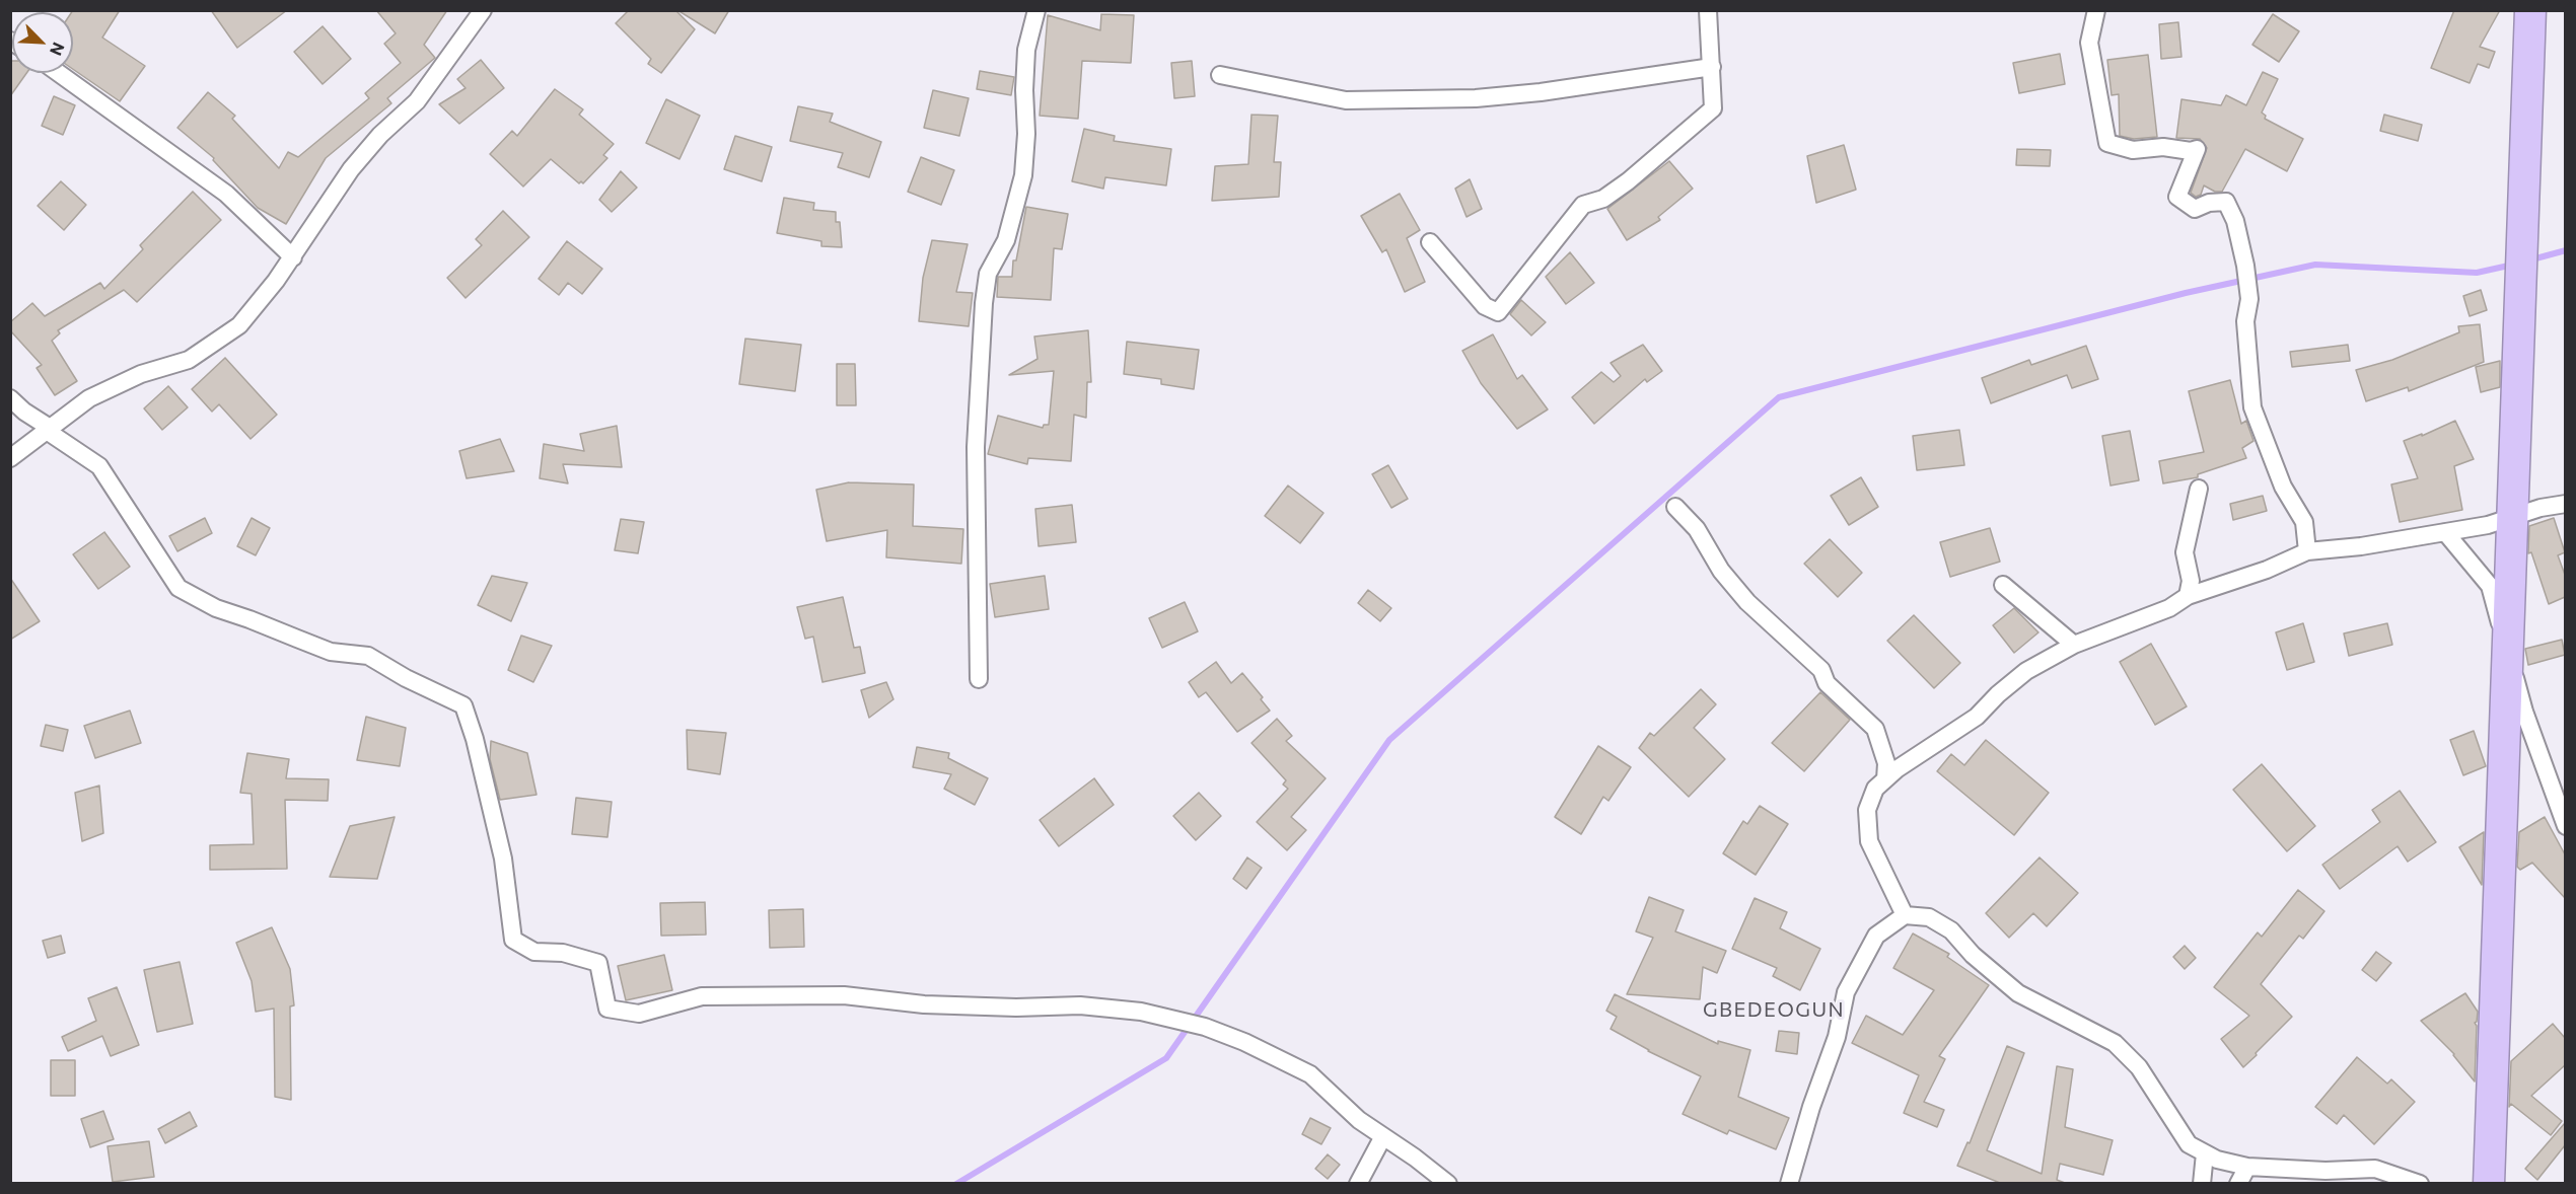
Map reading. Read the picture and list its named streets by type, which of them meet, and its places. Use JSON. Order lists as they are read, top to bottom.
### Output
{
  "districts": ["GBEDEOGUN"],
  "north": "bottom right"
}
